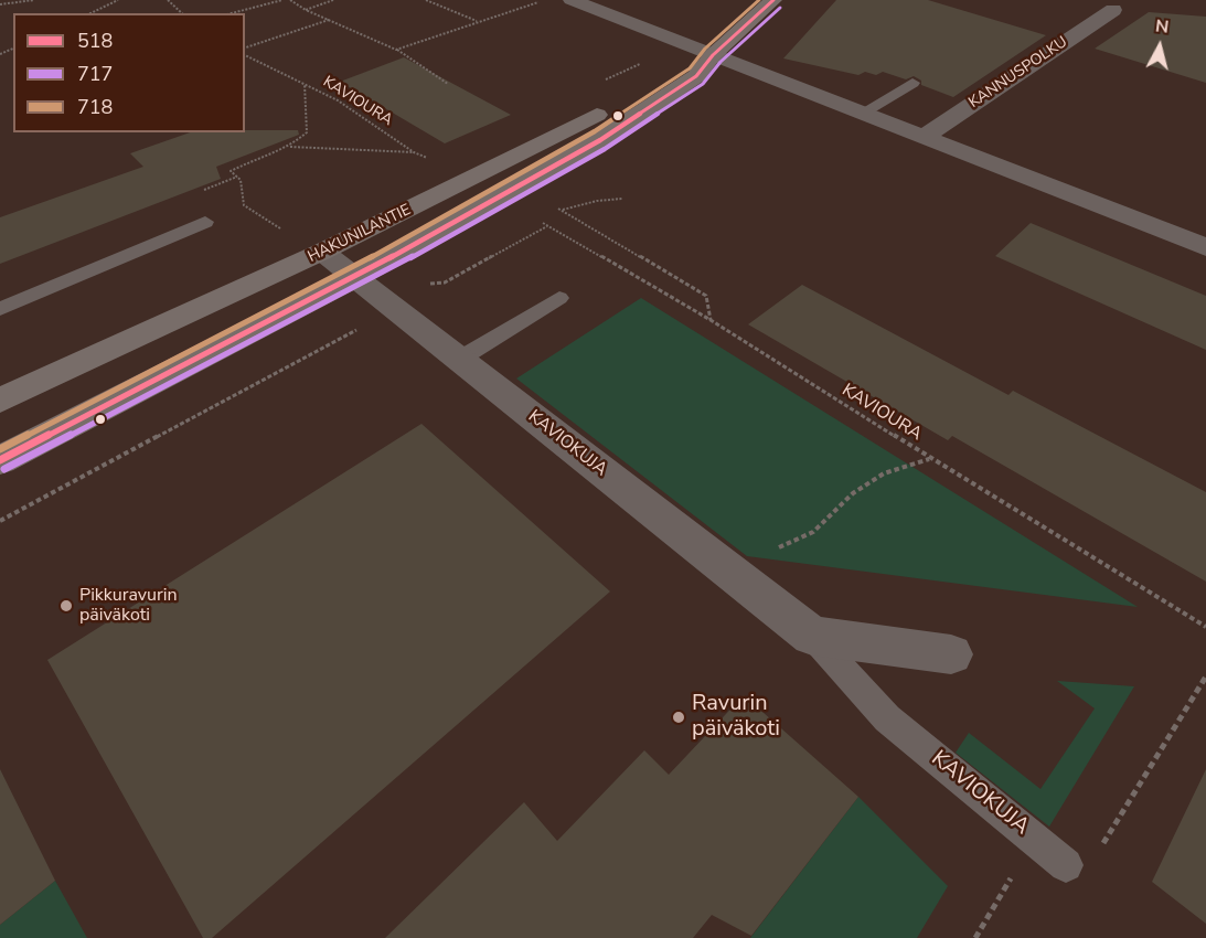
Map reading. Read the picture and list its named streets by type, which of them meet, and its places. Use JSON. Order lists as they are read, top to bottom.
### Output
{
  "streets": {
    "main road": ["HAKUNILANTIE"],
    "street": ["KANNUSPOLKU", "KAVIOKUJA"],
    "path": ["KAVIOURA"]
  },
  "crossings": [
    ["HAKUNILANTIE", "KAVIOKUJA"]
  ],
  "places": ["Pikkuravurin päiväkoti", "Ravurin päiväkoti"],
  "lines": ["transit line 518", "transit line 718", "transit line 717"],
  "legend": ["518", "717", "718"],
  "north": "top"
}
